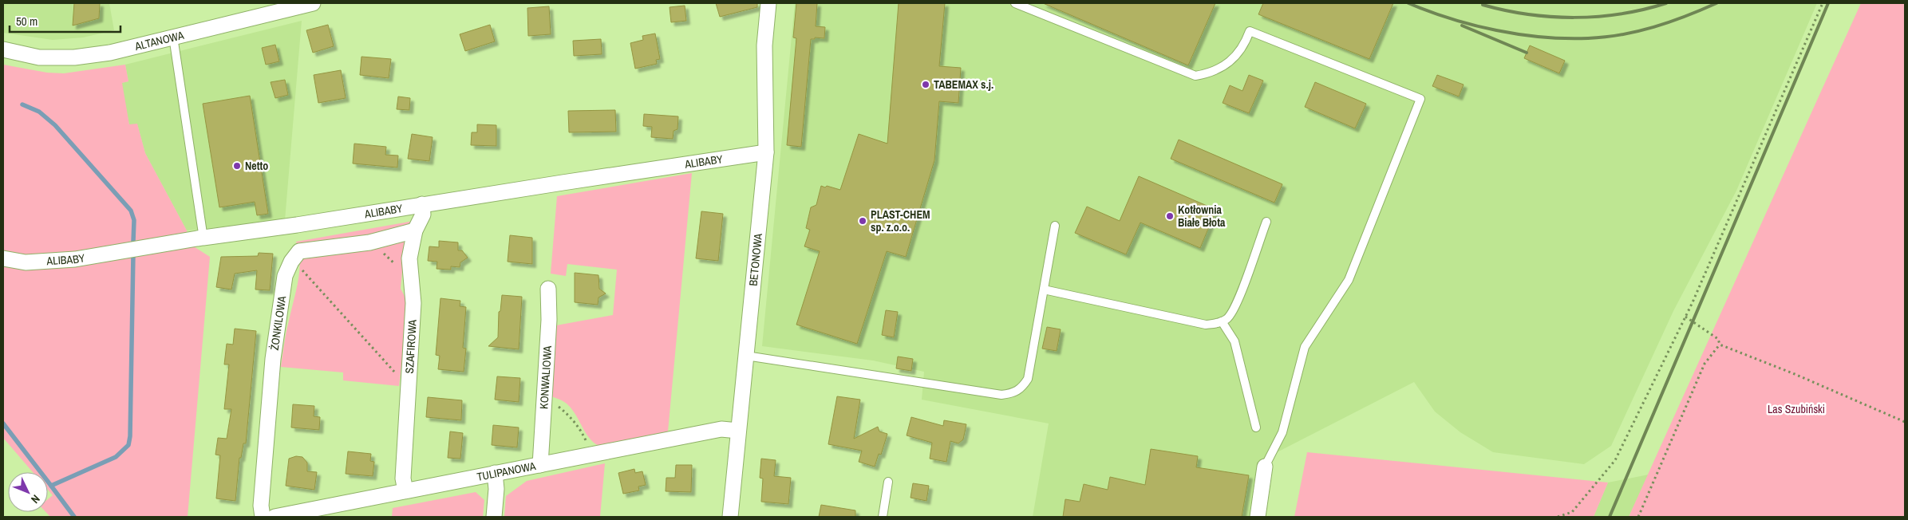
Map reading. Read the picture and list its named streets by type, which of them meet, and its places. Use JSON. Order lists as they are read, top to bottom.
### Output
{
  "streets": {
    "street": [
      "ALTANOWA",
      "ALIBABY",
      "BETONOWA",
      "ŻONKILOWA",
      "SZAFIROWA",
      "KONWALIOWA",
      "TULIPANOWA"
    ]
  },
  "crossings": [
    ["ALIBABY", "BETONOWA"],
    ["ALIBABY", "SZAFIROWA"],
    ["BETONOWA", "TULIPANOWA"],
    ["SZAFIROWA", "TULIPANOWA"],
    ["KONWALIOWA", "TULIPANOWA"]
  ],
  "parks": ["Las Szubiński"],
  "places": [
    "TABEMAX s.j.",
    "Netto",
    "Kotłownia Białe Błota",
    "PLAST-CHEM sp. z.o.o."
  ],
  "scale_bar": "50 m",
  "north": "bottom right"
}
